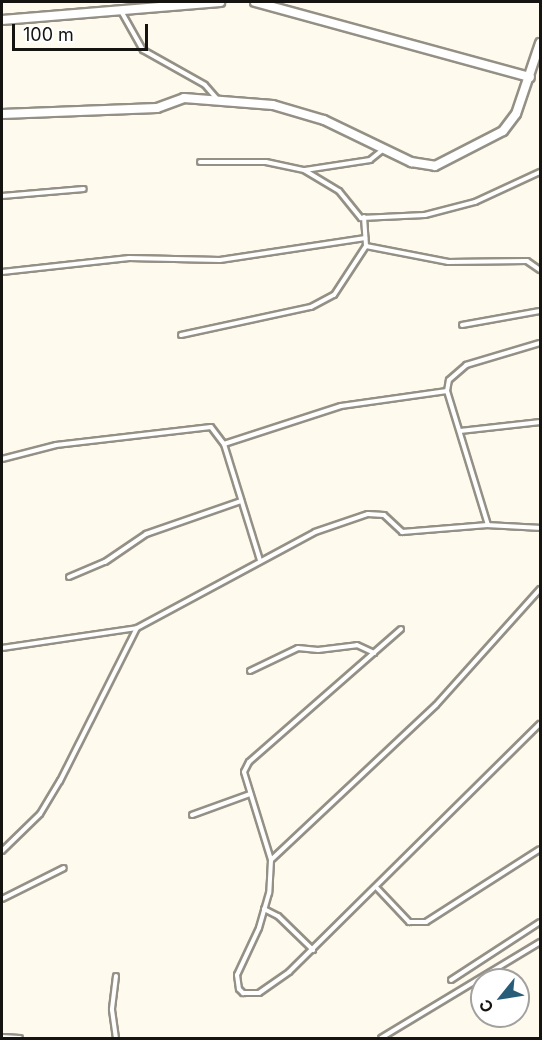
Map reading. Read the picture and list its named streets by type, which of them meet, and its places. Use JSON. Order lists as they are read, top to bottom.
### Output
{
  "scale_bar": "100 m",
  "north": "bottom left"
}
